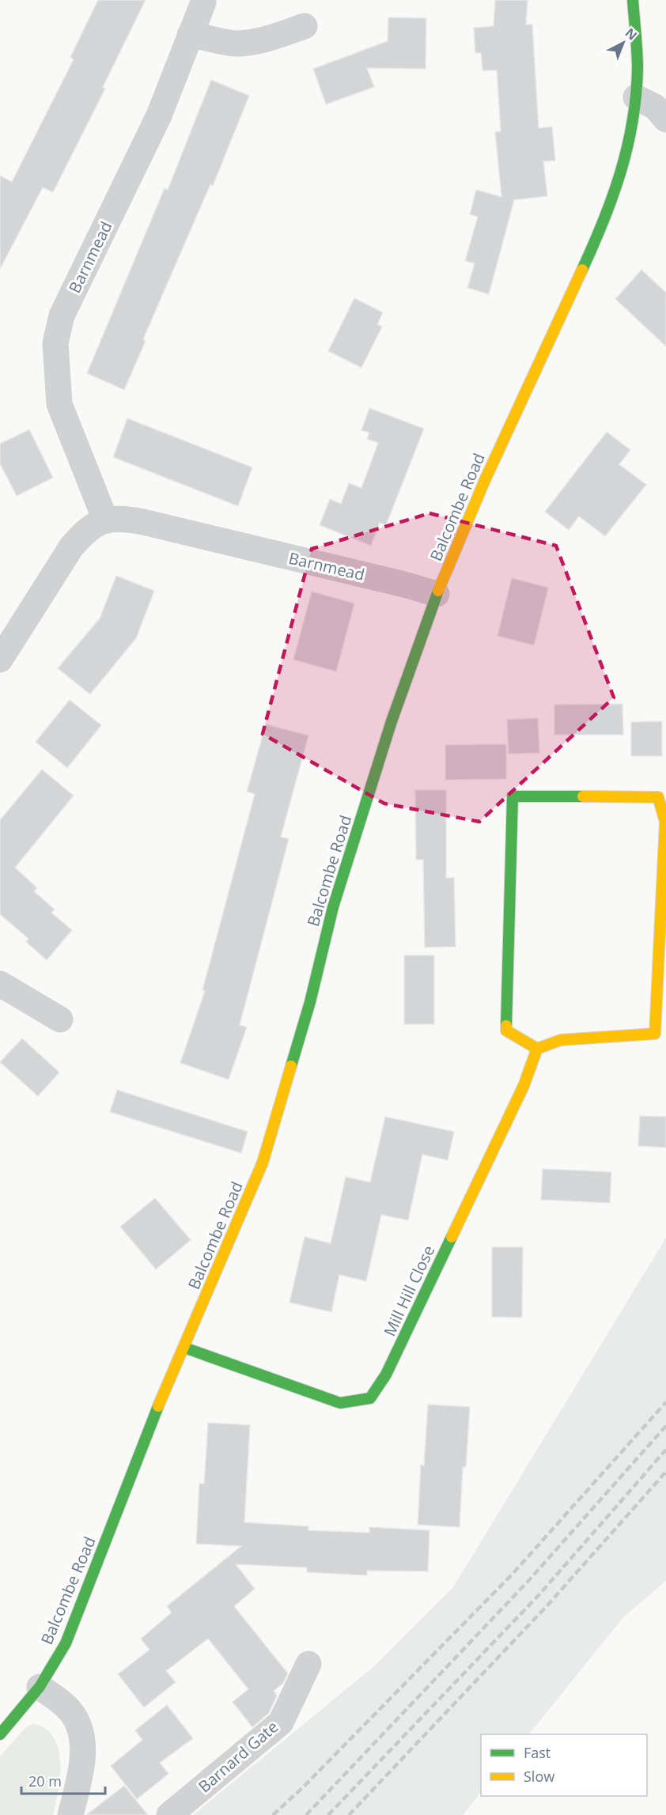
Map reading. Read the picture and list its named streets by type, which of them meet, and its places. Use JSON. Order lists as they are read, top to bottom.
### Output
{
  "streets": {
    "street": [
      "Barnmead",
      "Balcombe Road",
      "Mill Hill Close",
      "Barnard Gate"
    ]
  },
  "crossings": [
    ["Barnmead", "Balcombe Road"],
    ["Balcombe Road", "Mill Hill Close"]
  ],
  "legend": ["Fast", "Slow"],
  "scale_bar": "20 m",
  "north": "top right"
}
